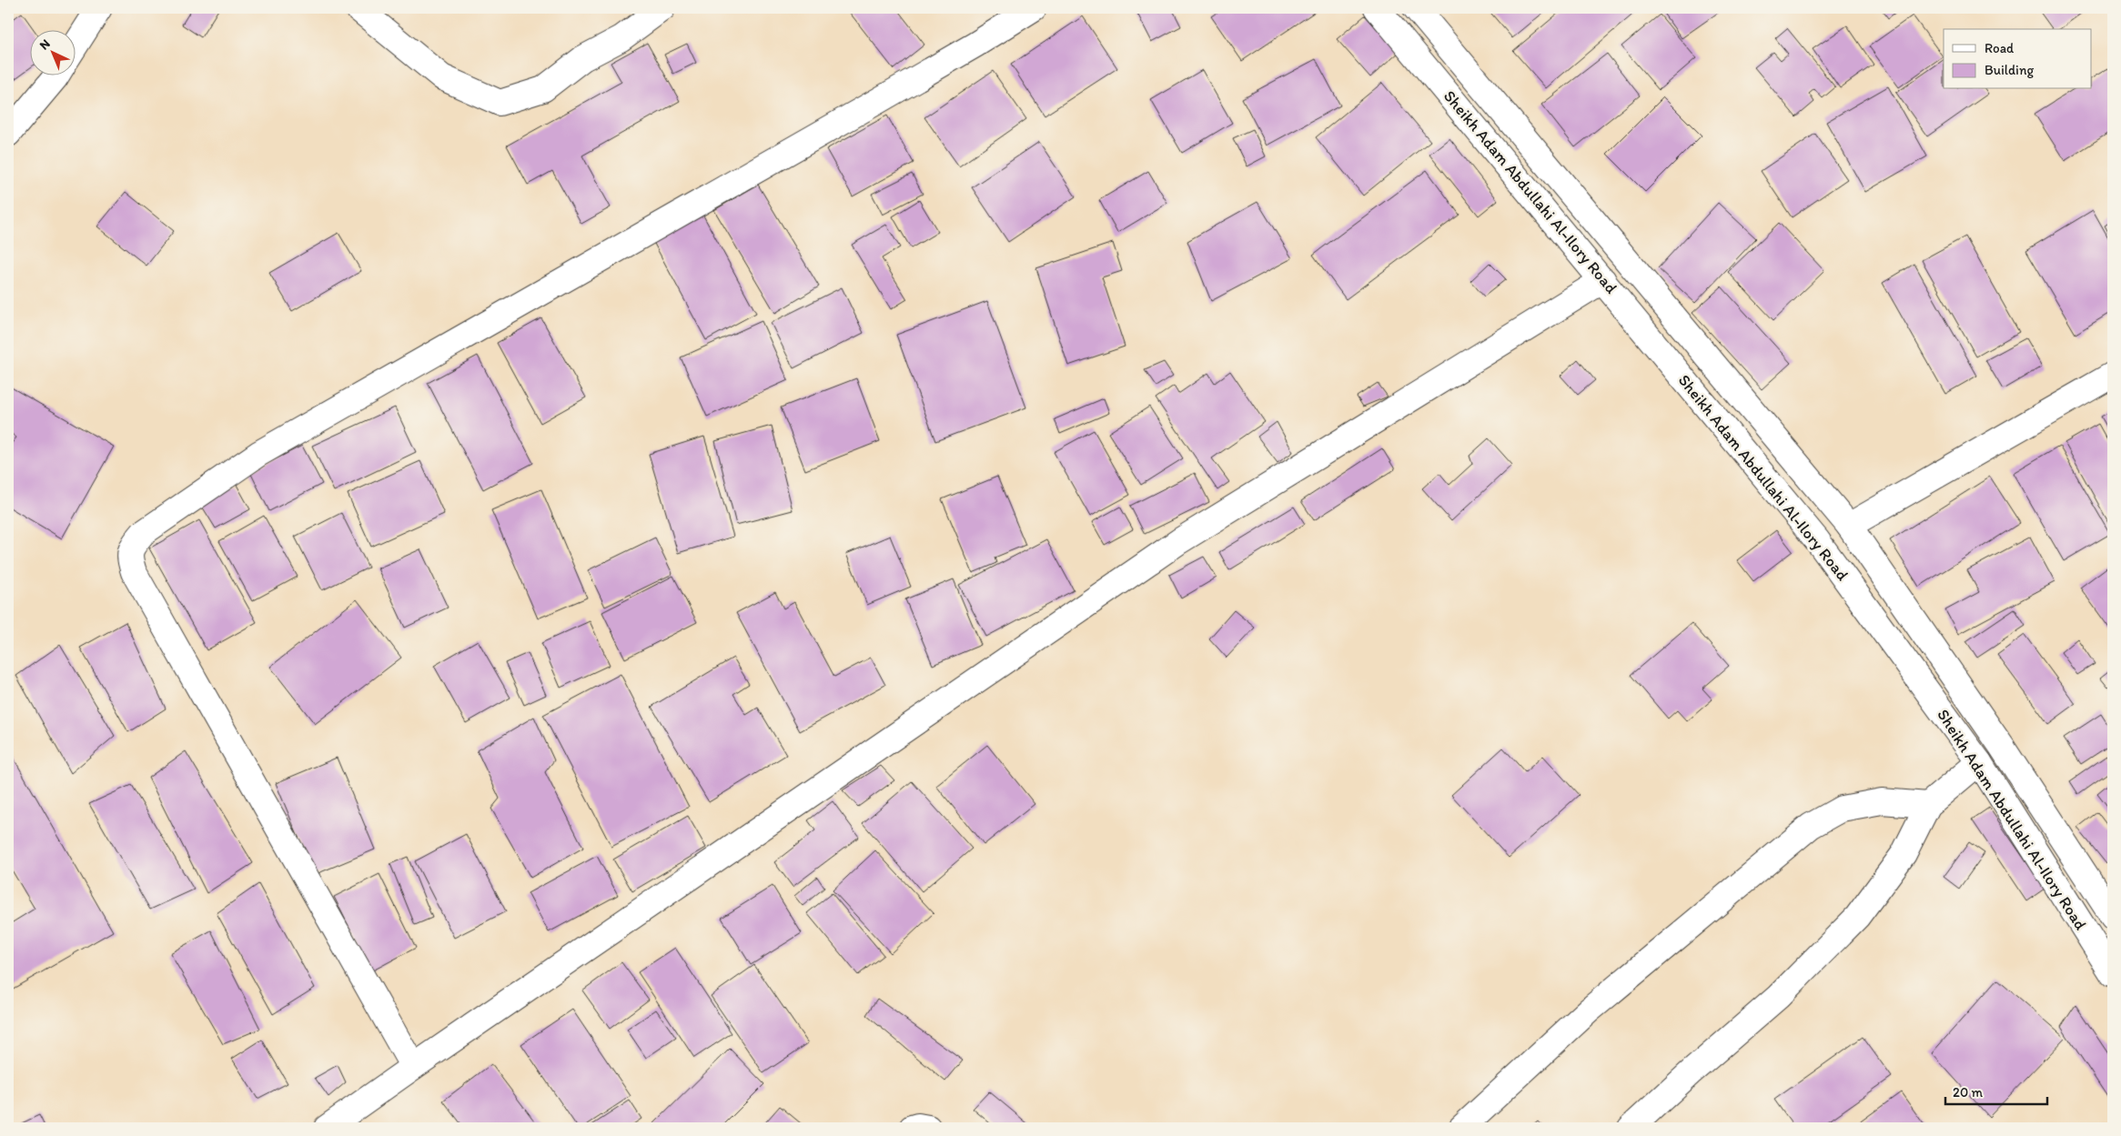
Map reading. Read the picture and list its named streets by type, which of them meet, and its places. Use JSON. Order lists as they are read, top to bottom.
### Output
{
  "streets": {
    "street": ["Sheikh Adam Abdullahi Al-Ilory Road"]
  },
  "legend": ["Road", "Building"],
  "scale_bar": "20 m",
  "north": "top left"
}
